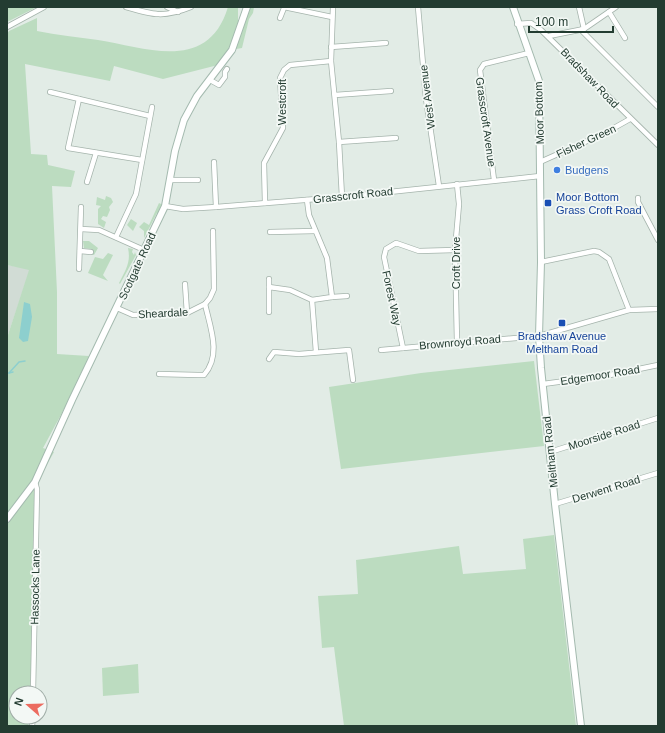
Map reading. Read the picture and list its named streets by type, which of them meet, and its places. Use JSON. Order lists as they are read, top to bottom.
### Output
{
  "streets": {
    "street": [
      "Bradshaw Road",
      "West Avenue",
      "Westcroft",
      "Moor Bottom",
      "Grasscroft Avenue",
      "Fisher Green",
      "Grasscroft Road",
      "Croft Drive",
      "Scotgate Road",
      "Forest Way",
      "Sheardale",
      "Brownroyd Road",
      "Edgemoor Road",
      "Moorside Road",
      "Meltham Road",
      "Derwent Road",
      "Hassocks Lane"
    ]
  },
  "crossings": [
    ["Bradshaw Road", "Moor Bottom"],
    ["Bradshaw Road", "Fisher Green"],
    ["West Avenue", "Grasscroft Road"],
    ["Westcroft", "Grasscroft Road"],
    ["Moor Bottom", "Grasscroft Avenue"],
    ["Moor Bottom", "Fisher Green"],
    ["Moor Bottom", "Grasscroft Road"],
    ["Moor Bottom", "Meltham Road"],
    ["Grasscroft Avenue", "Grasscroft Road"],
    ["Grasscroft Road", "Croft Drive"],
    ["Grasscroft Road", "Scotgate Road"],
    ["Grasscroft Road", "Meltham Road"],
    ["Croft Drive", "Forest Way"],
    ["Croft Drive", "Brownroyd Road"],
    ["Scotgate Road", "Sheardale"],
    ["Scotgate Road", "Hassocks Lane"],
    ["Forest Way", "Brownroyd Road"],
    ["Brownroyd Road", "Meltham Road"],
    ["Edgemoor Road", "Meltham Road"],
    ["Moorside Road", "Meltham Road"],
    ["Meltham Road", "Derwent Road"]
  ],
  "places": {
    "other": ["Budgens"],
    "transit": ["Moor Bottom Grass Croft Road", "Bradshaw Avenue Meltham Road"]
  },
  "scale_bar": "100 m",
  "north": "left"
}
